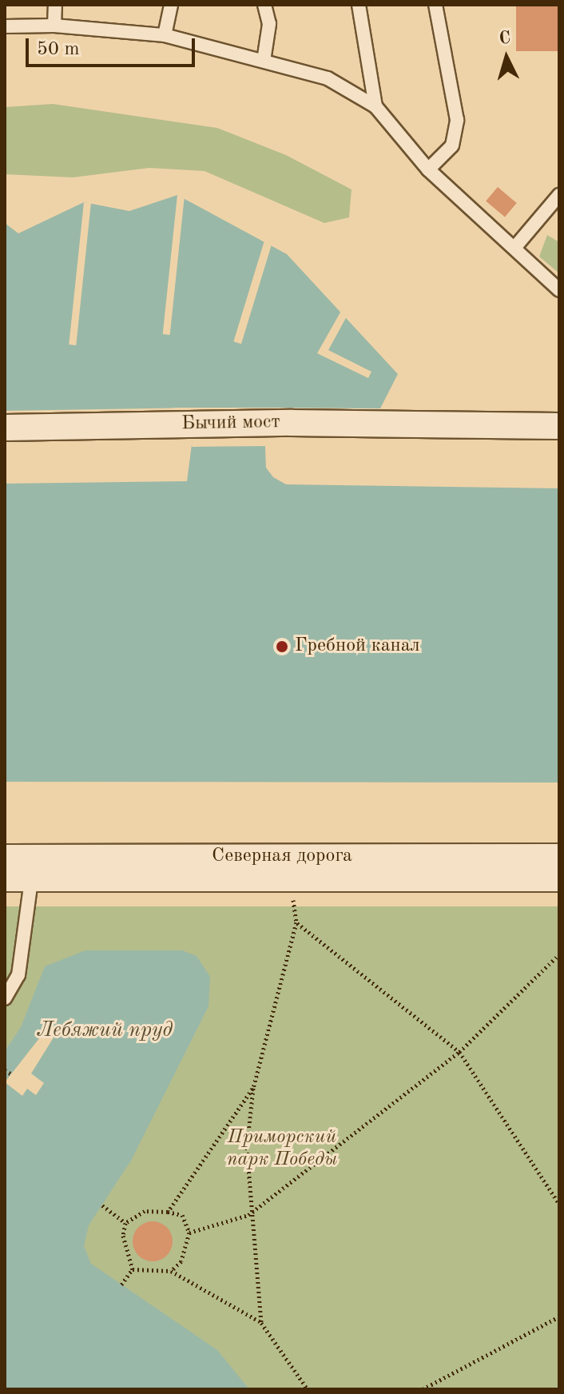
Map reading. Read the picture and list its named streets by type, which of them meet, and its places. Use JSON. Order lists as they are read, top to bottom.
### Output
{
  "streets": {
    "street": ["Бычий мост", "Северная дорога"]
  },
  "water": ["Лебяжий пруд"],
  "parks": ["Приморский парк Победы"],
  "places": ["Гребной канал"],
  "scale_bar": "50 m",
  "north": "top"
}
